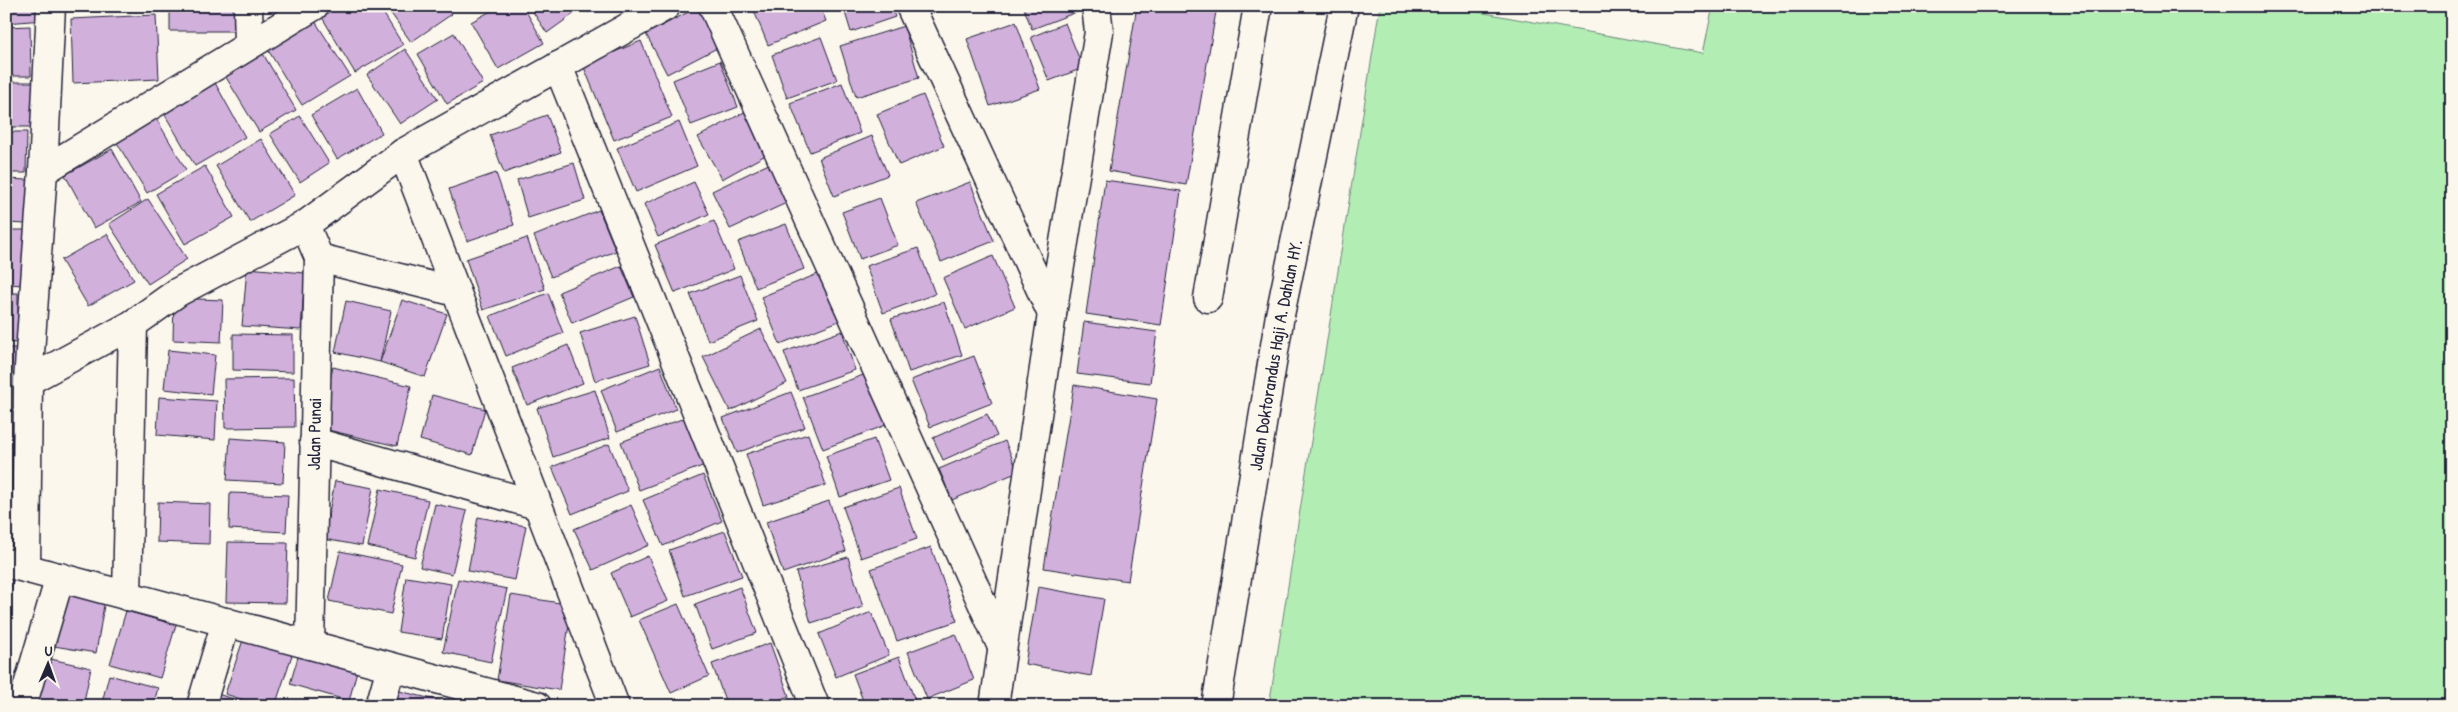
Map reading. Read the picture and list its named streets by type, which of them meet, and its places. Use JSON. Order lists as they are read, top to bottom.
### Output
{
  "streets": {
    "street": ["Jalan Doktorandus Haji A. Dahlan HY.", "Jalan Punai"]
  },
  "north": "top"
}
